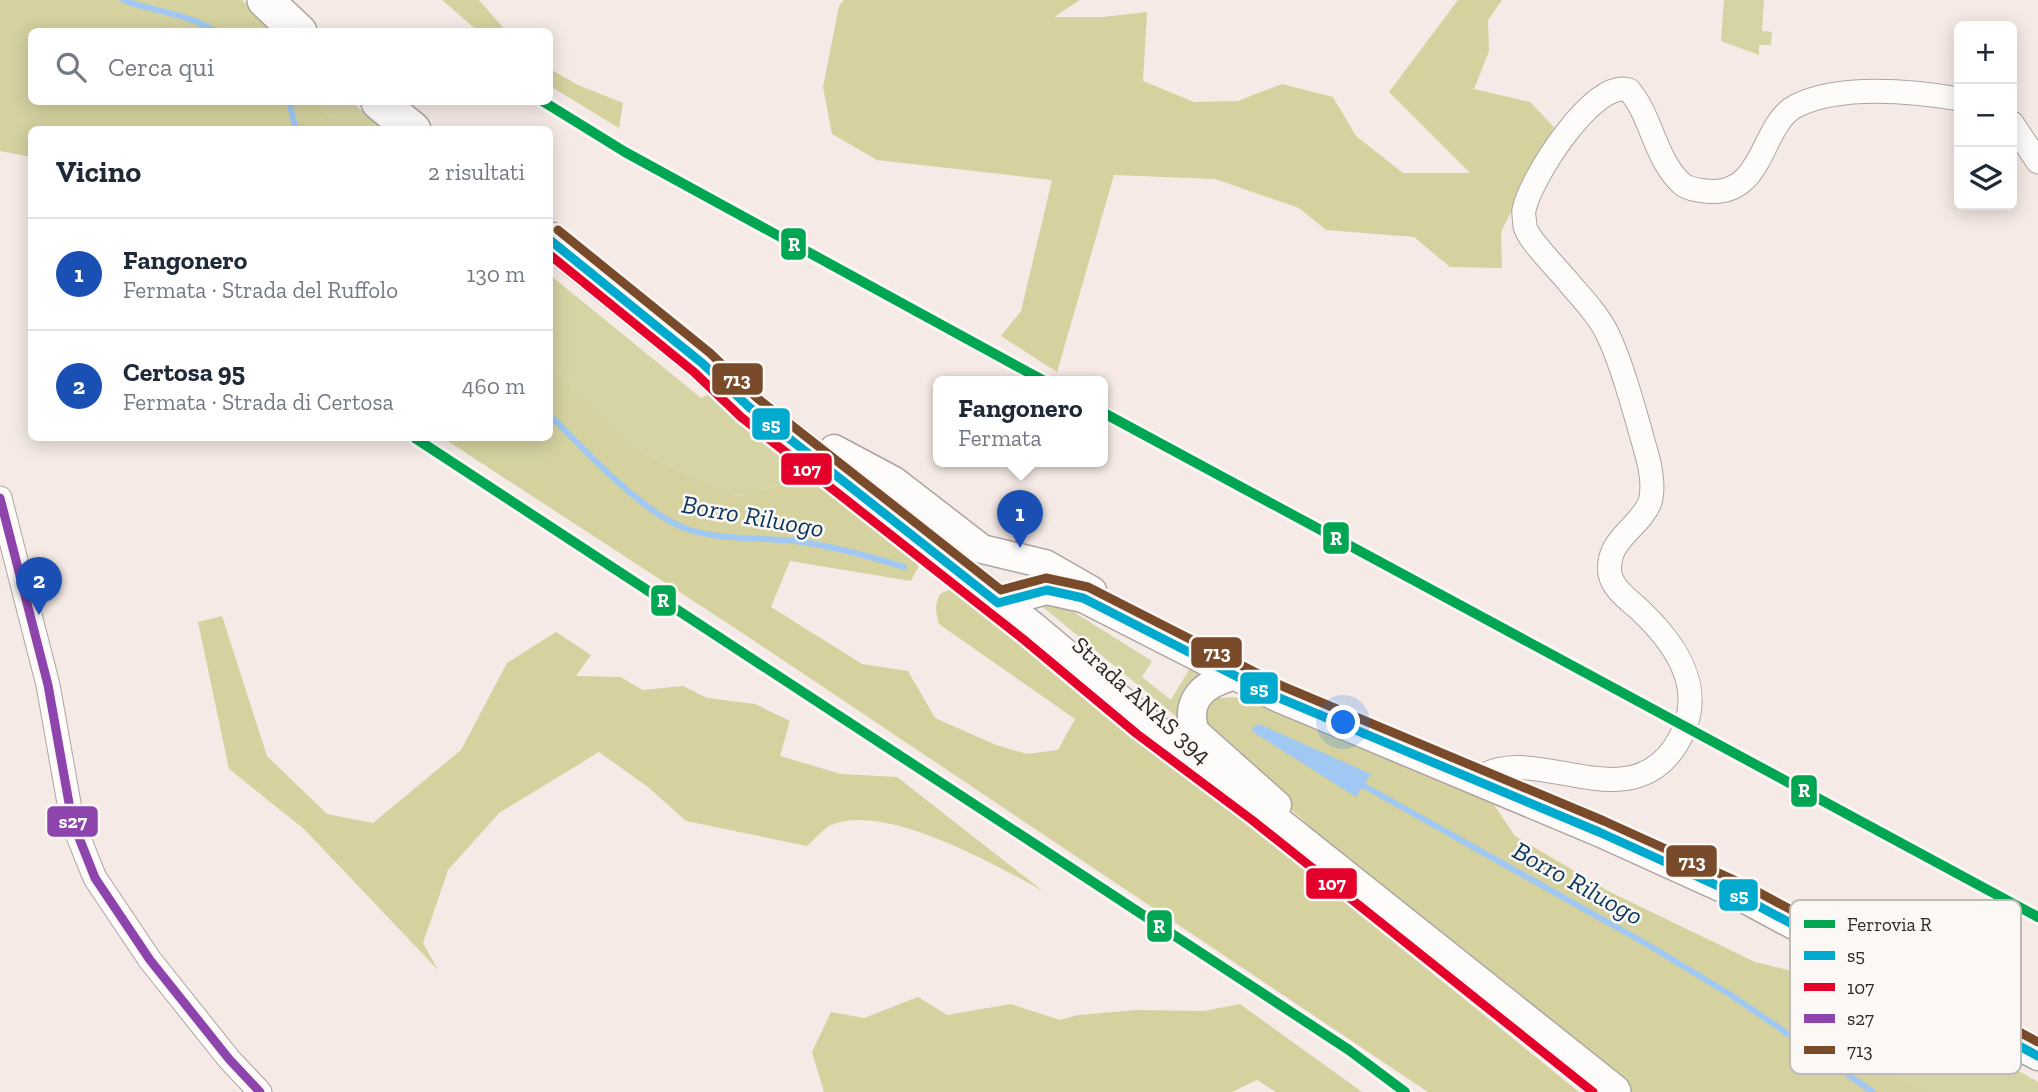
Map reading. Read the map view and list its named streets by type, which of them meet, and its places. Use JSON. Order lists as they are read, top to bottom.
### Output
{
  "streets": {
    "main road": ["Strada ANAS 394"]
  },
  "water": ["Borro Riluogo"],
  "lines": [
    "rail line R",
    "transit line 713",
    "transit line s5",
    "transit line 107",
    "transit line s27"
  ],
  "legend": [
    "Ferrovia R",
    "s5",
    "107",
    "s27",
    "713"
  ],
  "page": {
    "map_buttons": ["+", "−"],
    "search": "Cerca qui",
    "heading": ["Vicino", "2 risultati"],
    "list": [
      {
        "mark": "1",
        "name": "Fangonero",
        "note": "Fermata · Strada del Ruffolo",
        "value": "130 m"
      },
      {
        "mark": "2",
        "name": "Certosa 95",
        "note": "Fermata · Strada di Certosa",
        "value": "460 m"
      }
    ],
    "popup": ["Fangonero", "Fermata"],
    "pins": ["1", "2"]
  }
}
